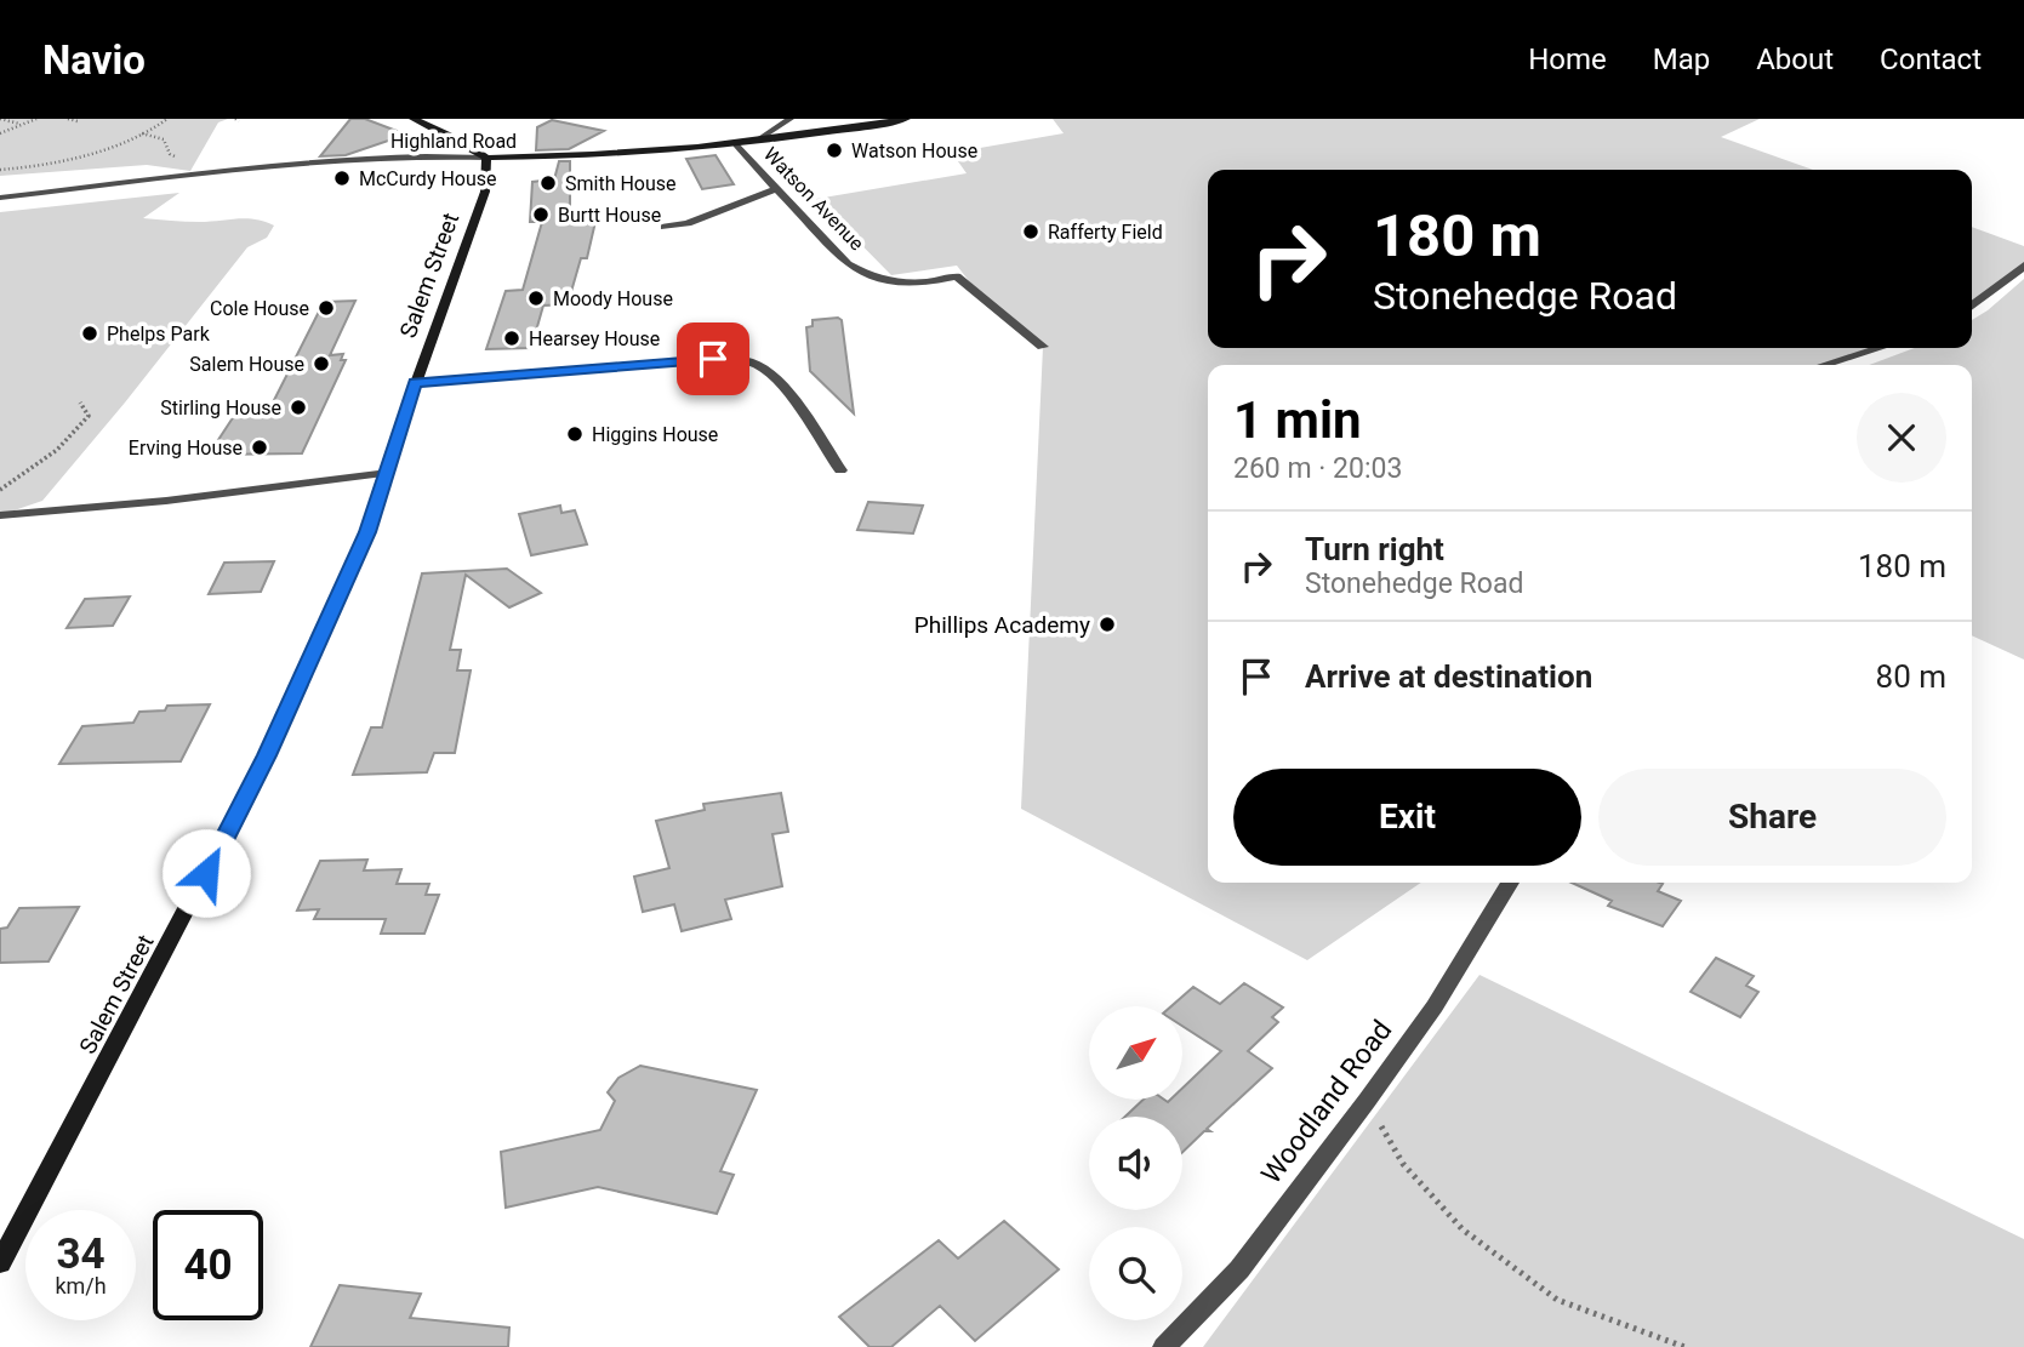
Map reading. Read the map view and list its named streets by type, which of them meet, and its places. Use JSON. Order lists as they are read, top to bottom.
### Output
{
  "streets": {
    "street": [
      "Highland Road",
      "Watson Avenue",
      "Salem Street",
      "Woodland Road"
    ]
  },
  "crossings": [
    ["Highland Road", "Watson Avenue"],
    ["Highland Road", "Salem Street"]
  ],
  "places": [
    "Watson House",
    "McCurdy House",
    "Smith House",
    "Burtt House",
    "Rafferty Field",
    "Moody House",
    "Cole House",
    "Phelps Park",
    "Hearsey House",
    "Salem House",
    "Stirling House",
    "Higgins House",
    "Erving House",
    "Phillips Academy"
  ],
  "north": "top right",
  "page": {
    "header": "Navio",
    "nav": [
      "Home",
      "Map",
      "About",
      "Contact"
    ],
    "turn": ["180 m", "Stonehedge Road"],
    "heading": ["1 min", "260 m · 20:03"],
    "list": [
      {
        "name": "Turn right",
        "note": "Stonehedge Road",
        "value": "180 m"
      },
      {
        "name": "Arrive at destination",
        "value": "80 m"
      }
    ],
    "buttons": ["Exit", "Share"],
    "speed": "34 km/h",
    "limit": "40"
  }
}
